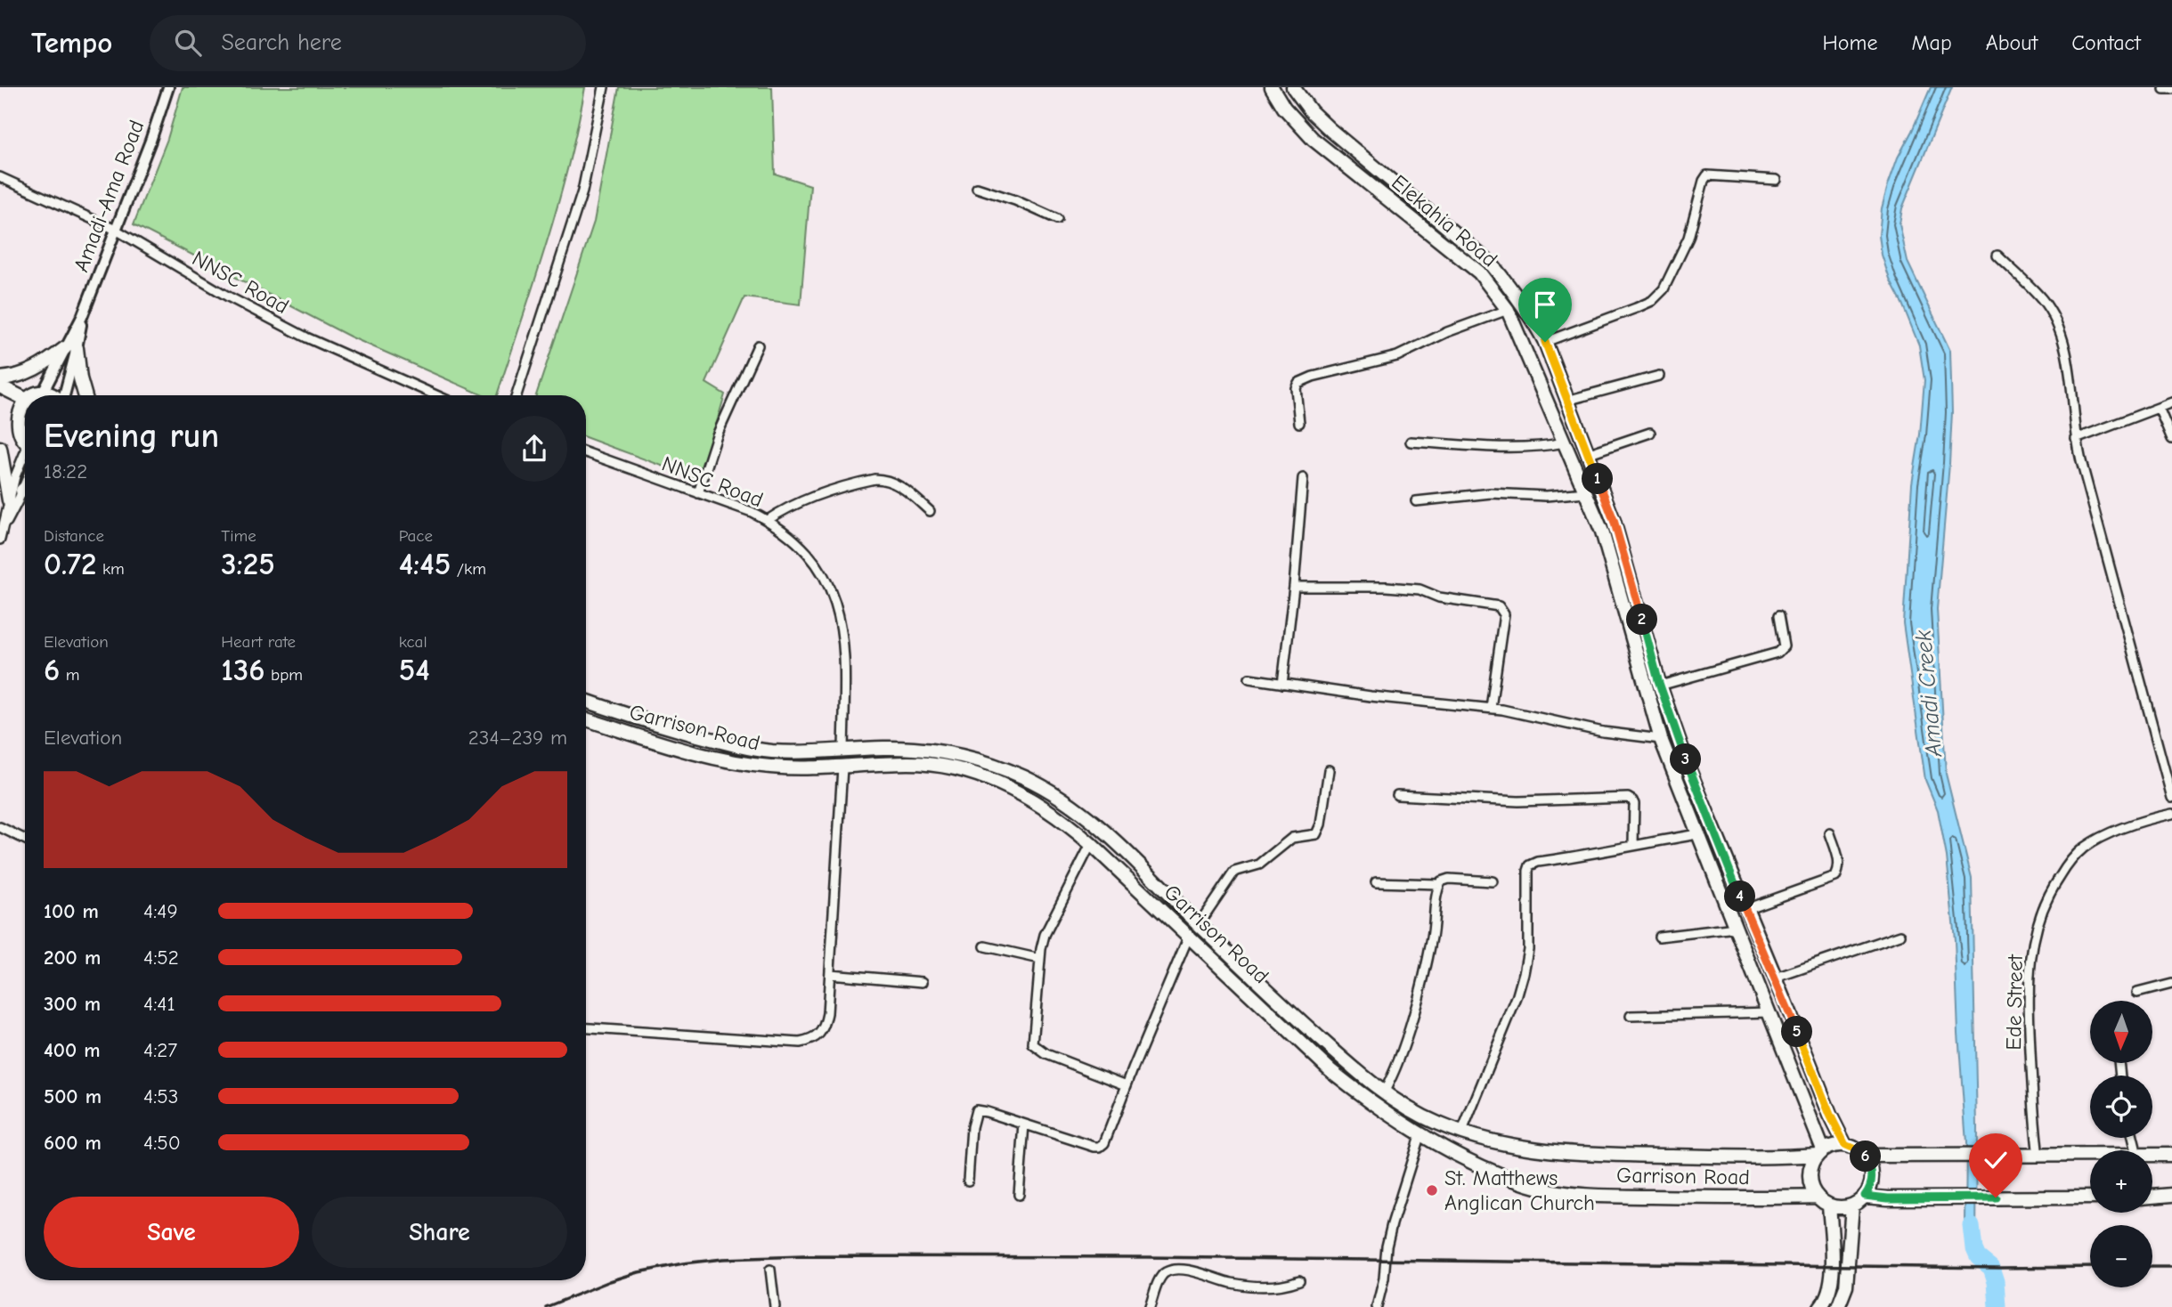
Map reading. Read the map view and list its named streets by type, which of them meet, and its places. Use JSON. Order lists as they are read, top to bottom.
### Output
{
  "streets": {
    "main road": ["Elekahia Road", "Garrison Road"],
    "street": ["Amadi-Ama Road", "NNSC Road", "Ede Street"]
  },
  "crossings": [
    ["Amadi-Ama Road", "NNSC Road"],
    ["Elekahia Road", "Garrison Road"],
    ["NNSC Road", "Garrison Road"]
  ],
  "water": ["Amadi Creek"],
  "places": ["St. Matthews Anglican Church"],
  "north": "bottom",
  "page": {
    "header": "Tempo",
    "search": "Search here",
    "nav": [
      "Home",
      "Map",
      "About",
      "Contact"
    ],
    "heading": ["Evening run", "18:22"],
    "pins": [
      "1",
      "2",
      "3",
      "4",
      "5",
      "6"
    ],
    "stats": [
      ["Distance", "0.72 km"],
      ["Time", "3:25"],
      ["Pace", "4:45 /km"],
      ["Elevation", "6 m"],
      ["Heart rate", "136 bpm"],
      ["kcal", "54"]
    ],
    "chart": ["Elevation", "234–239 m"],
    "list": [
      {
        "name": "100 m",
        "note": "4:49"
      },
      {
        "name": "200 m",
        "note": "4:52"
      },
      {
        "name": "300 m",
        "note": "4:41"
      },
      {
        "name": "400 m",
        "note": "4:27"
      },
      {
        "name": "500 m",
        "note": "4:53"
      },
      {
        "name": "600 m",
        "note": "4:50"
      }
    ],
    "map_buttons": ["+", "−"],
    "buttons": ["Save", "Share"]
  }
}
